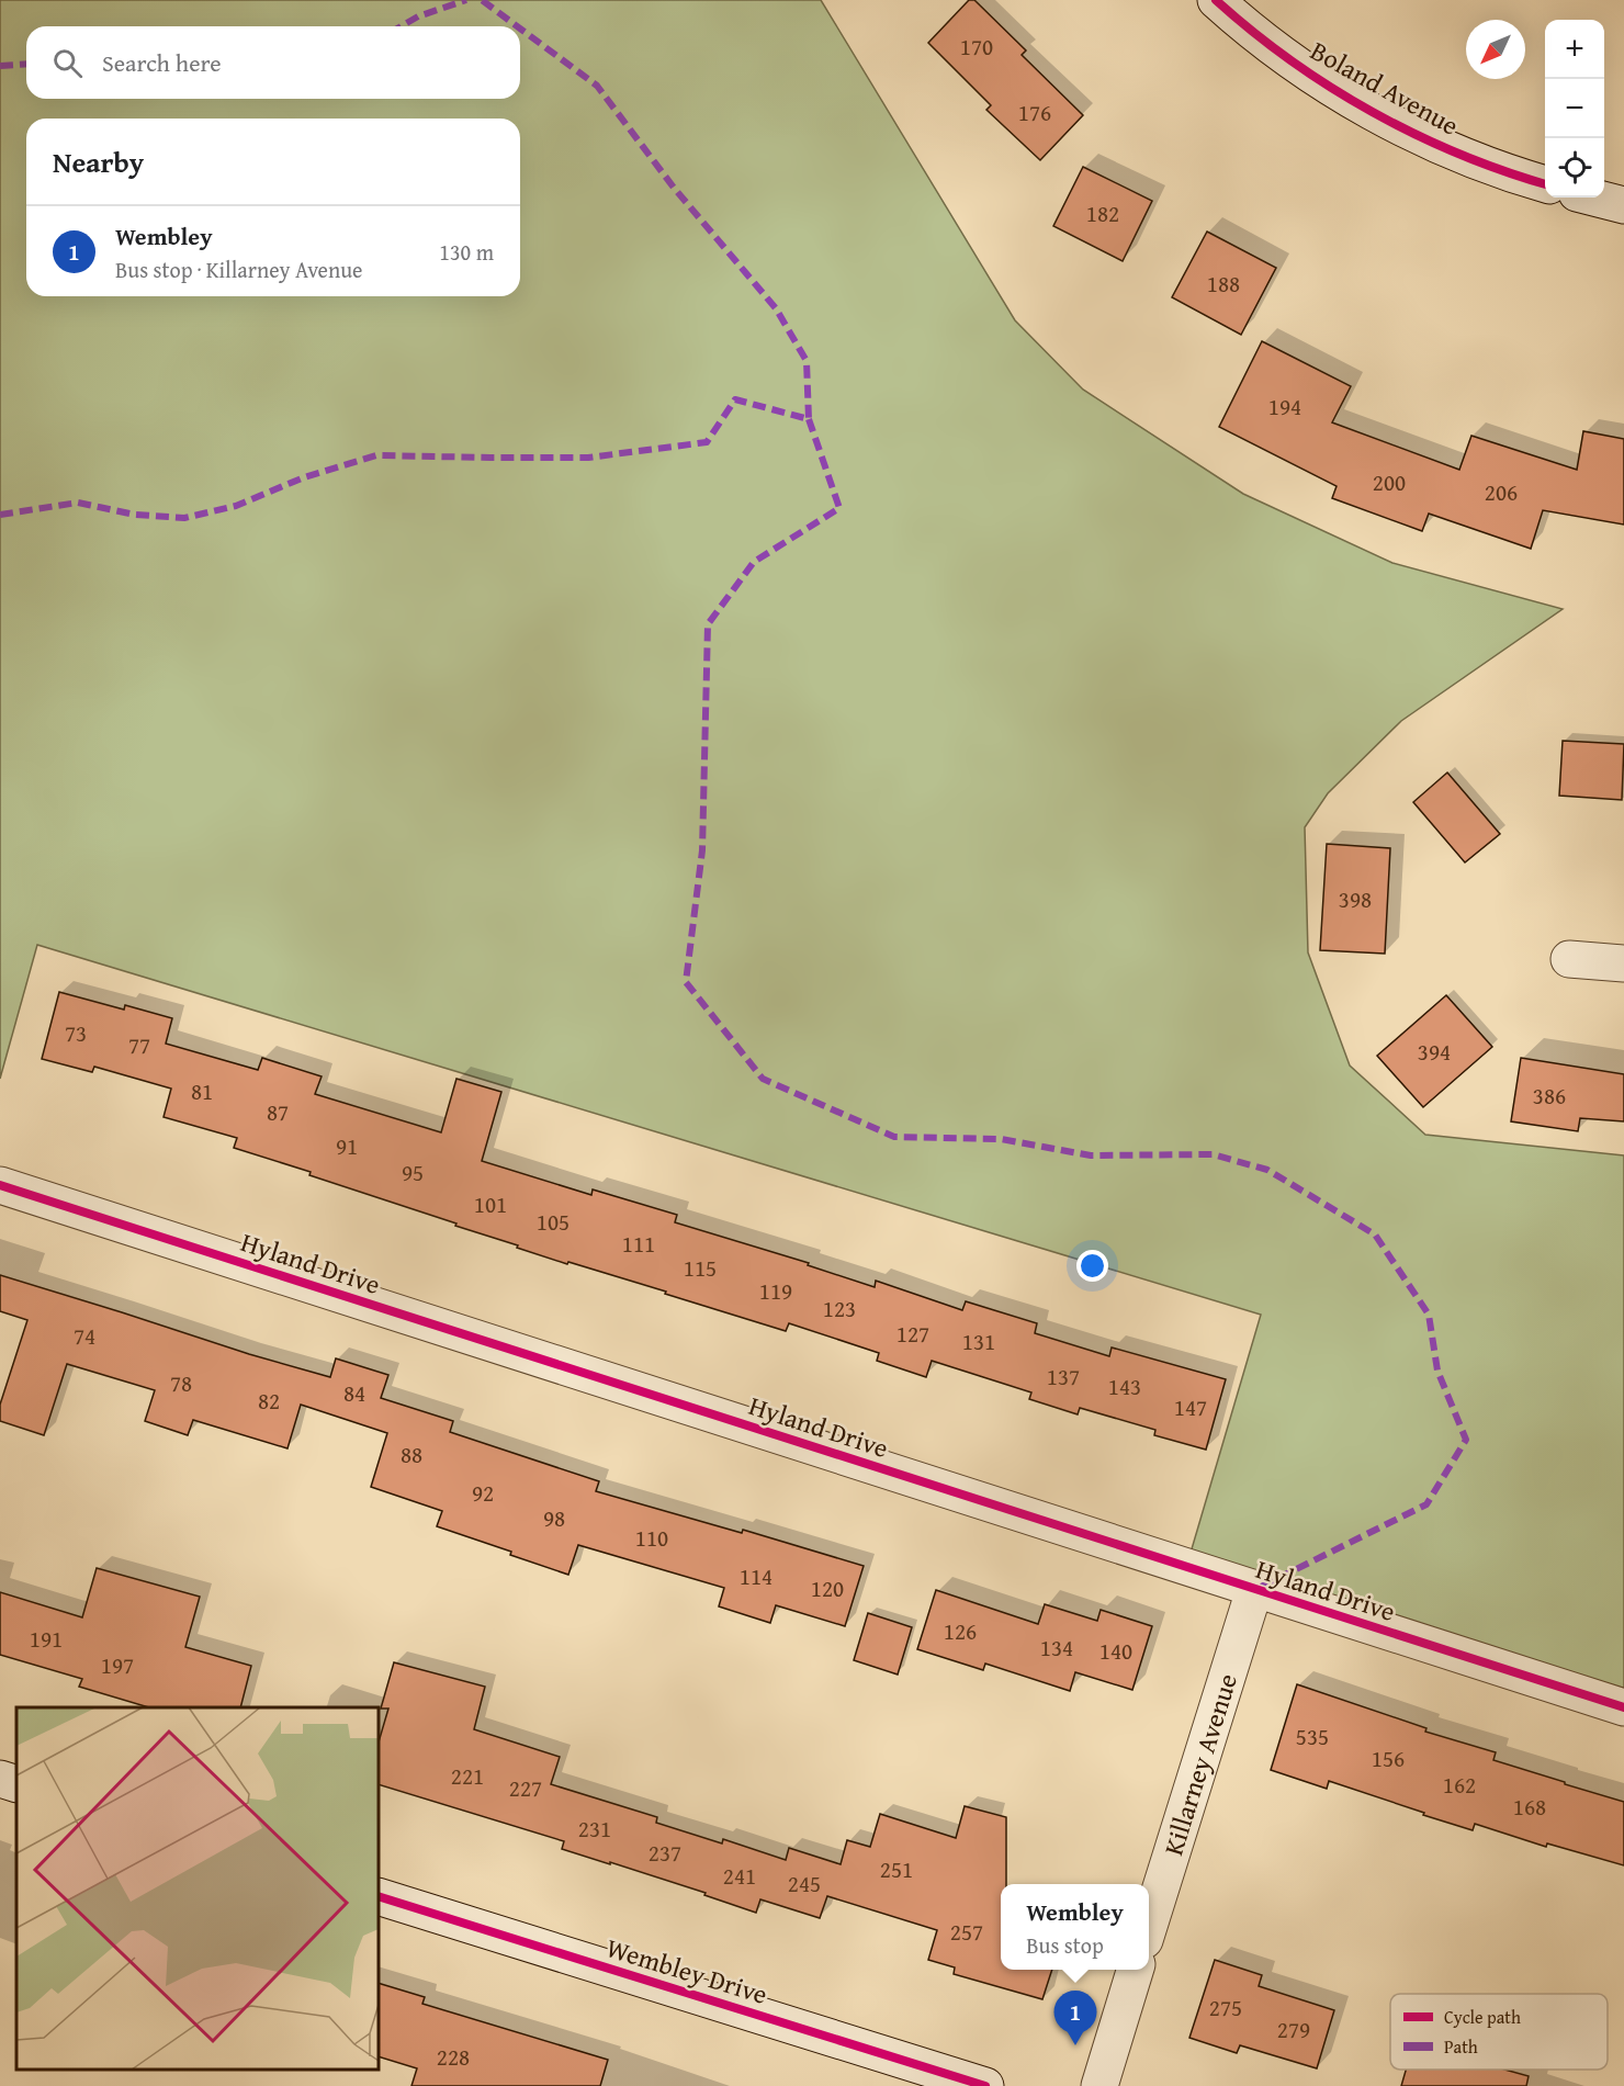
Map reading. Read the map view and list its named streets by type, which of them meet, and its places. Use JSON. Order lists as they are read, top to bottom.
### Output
{
  "streets": {
    "street": [
      "Boland Avenue",
      "Hyland Drive",
      "Killarney Avenue",
      "Wembley Drive"
    ]
  },
  "crossings": [
    ["Hyland Drive", "Killarney Avenue"]
  ],
  "house_numbers": [
    "170",
    "176",
    "182",
    "188",
    "194",
    "200",
    "206",
    "398",
    "73",
    "77",
    "394",
    "81",
    "386",
    "87",
    "91",
    "95",
    "101",
    "105",
    "111",
    "115",
    "119",
    "123",
    "127",
    "74",
    "131",
    "137",
    "78",
    "143",
    "84",
    "82",
    "147",
    "88",
    "92",
    "98",
    "110",
    "114",
    "120",
    "126",
    "191",
    "134",
    "140",
    "197",
    "535",
    "156",
    "221",
    "162",
    "227",
    "168",
    "231",
    "237",
    "251",
    "241",
    "245",
    "257",
    "275",
    "279",
    "228"
  ],
  "legend": ["Cycle path", "Path"],
  "north": "bottom left",
  "page": {
    "map_buttons": ["+", "−"],
    "search": "Search here",
    "heading": "Nearby",
    "list": [
      {
        "mark": "1",
        "name": "Wembley",
        "note": "Bus stop · Killarney Avenue",
        "value": "130 m"
      }
    ],
    "popup": ["Wembley", "Bus stop"],
    "pins": "1"
  }
}
